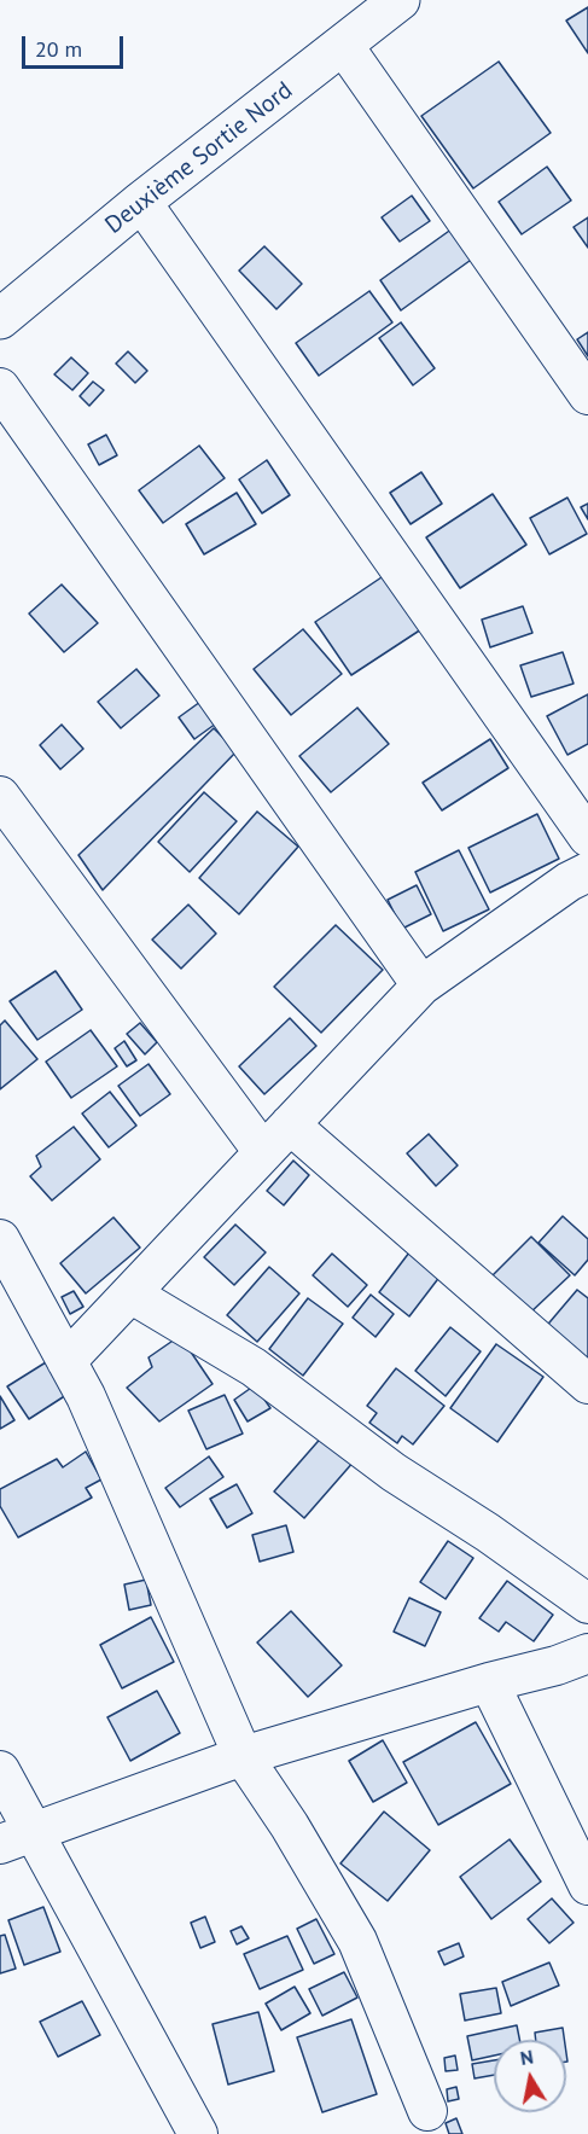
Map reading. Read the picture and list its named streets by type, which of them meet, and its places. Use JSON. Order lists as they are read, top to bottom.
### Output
{
  "streets": {
    "main road": ["Deuxième Sortie Nord"]
  },
  "scale_bar": "20 m",
  "north": "top"
}
